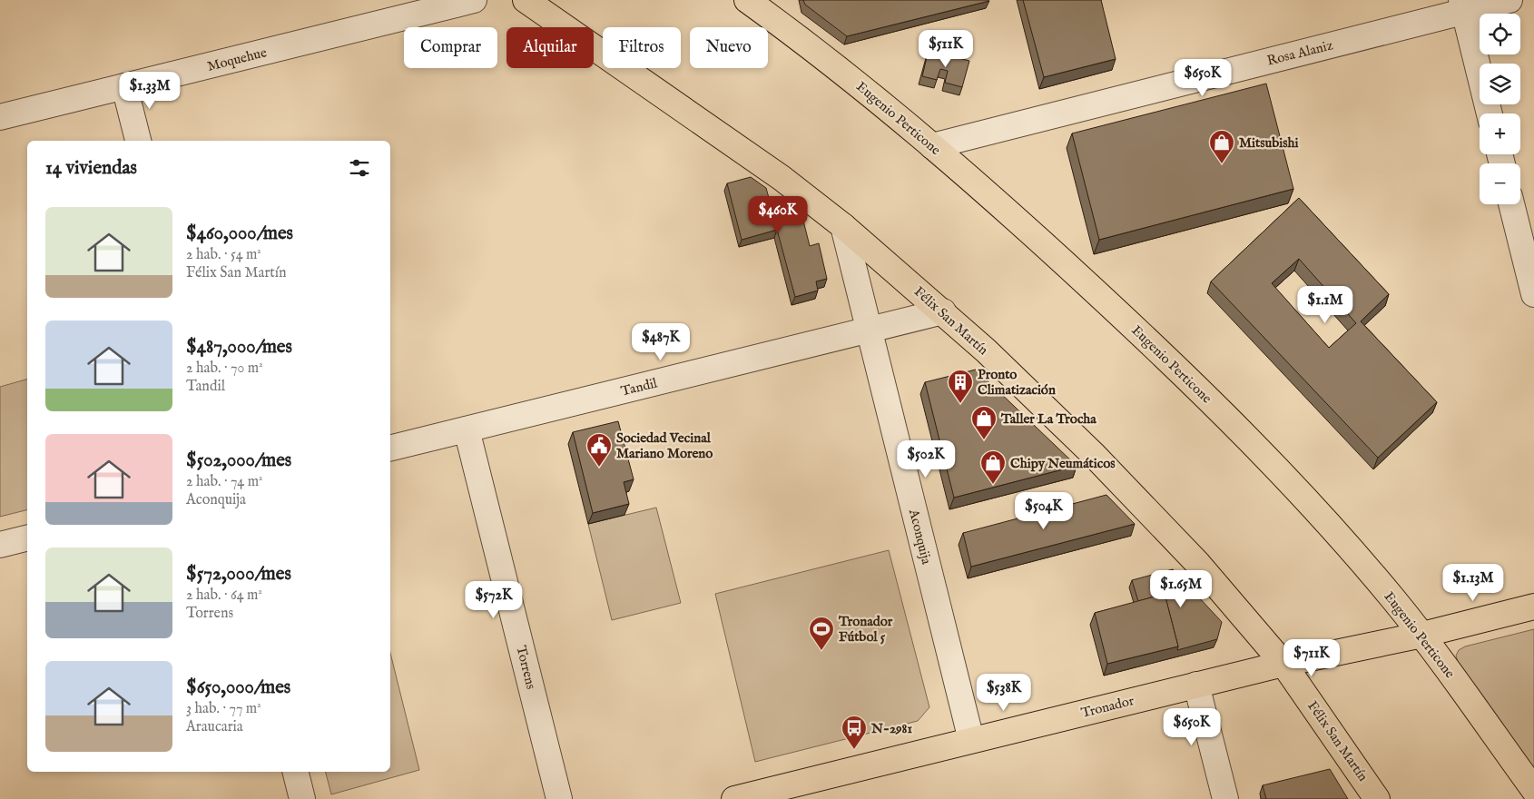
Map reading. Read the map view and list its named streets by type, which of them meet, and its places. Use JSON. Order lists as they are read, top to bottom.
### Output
{
  "streets": {
    "main road": ["Eugenio Perticone", "Félix San Martín", "Tronador"],
    "street": [
      "Rosa Alaniz",
      "Moquehue",
      "Tandil",
      "Aconquija",
      "Torrens"
    ]
  },
  "crossings": [
    ["Rosa Alaniz", "Eugenio Perticone"],
    ["Eugenio Perticone", "Tronador"],
    ["Félix San Martín", "Tandil"],
    ["Félix San Martín", "Aconquija"],
    ["Félix San Martín", "Tronador"],
    ["Tandil", "Aconquija"],
    ["Tandil", "Torrens"],
    ["Aconquija", "Tronador"]
  ],
  "places": {
    "shop": ["Mitsubishi", "Taller La Trocha", "Chipy Neumáticos"],
    "building": ["Pronto Climatización"],
    "public building": ["Sociedad Vecinal Mariano Moreno"],
    "sports": ["Tronador Fútbol 5"],
    "bus stop": ["N-2981"]
  },
  "page": {
    "map_buttons": ["+", "−"],
    "chip": [
      "Comprar",
      "Alquilar",
      "Filtros",
      "Nuevo"
    ],
    "price": [
      "$511K",
      "$650K",
      "$1.33M",
      "$460K",
      "$1.1M",
      "$487K",
      "$502K",
      "$504K",
      "$1.13M",
      "$1.65M",
      "$572K",
      "$711K",
      "$538K",
      "$650K"
    ],
    "heading": "14 viviendas",
    "list": [
      {
        "name": "$460,000/mes",
        "note": "2 hab. · 54 m² · Félix San Martín"
      },
      {
        "name": "$487,000/mes",
        "note": "2 hab. · 70 m² · Tandil"
      },
      {
        "name": "$502,000/mes",
        "note": "2 hab. · 74 m² · Aconquija"
      },
      {
        "name": "$572,000/mes",
        "note": "2 hab. · 64 m² · Torrens"
      },
      {
        "name": "$650,000/mes",
        "note": "3 hab. · 77 m² · Araucaria"
      }
    ]
  }
}
